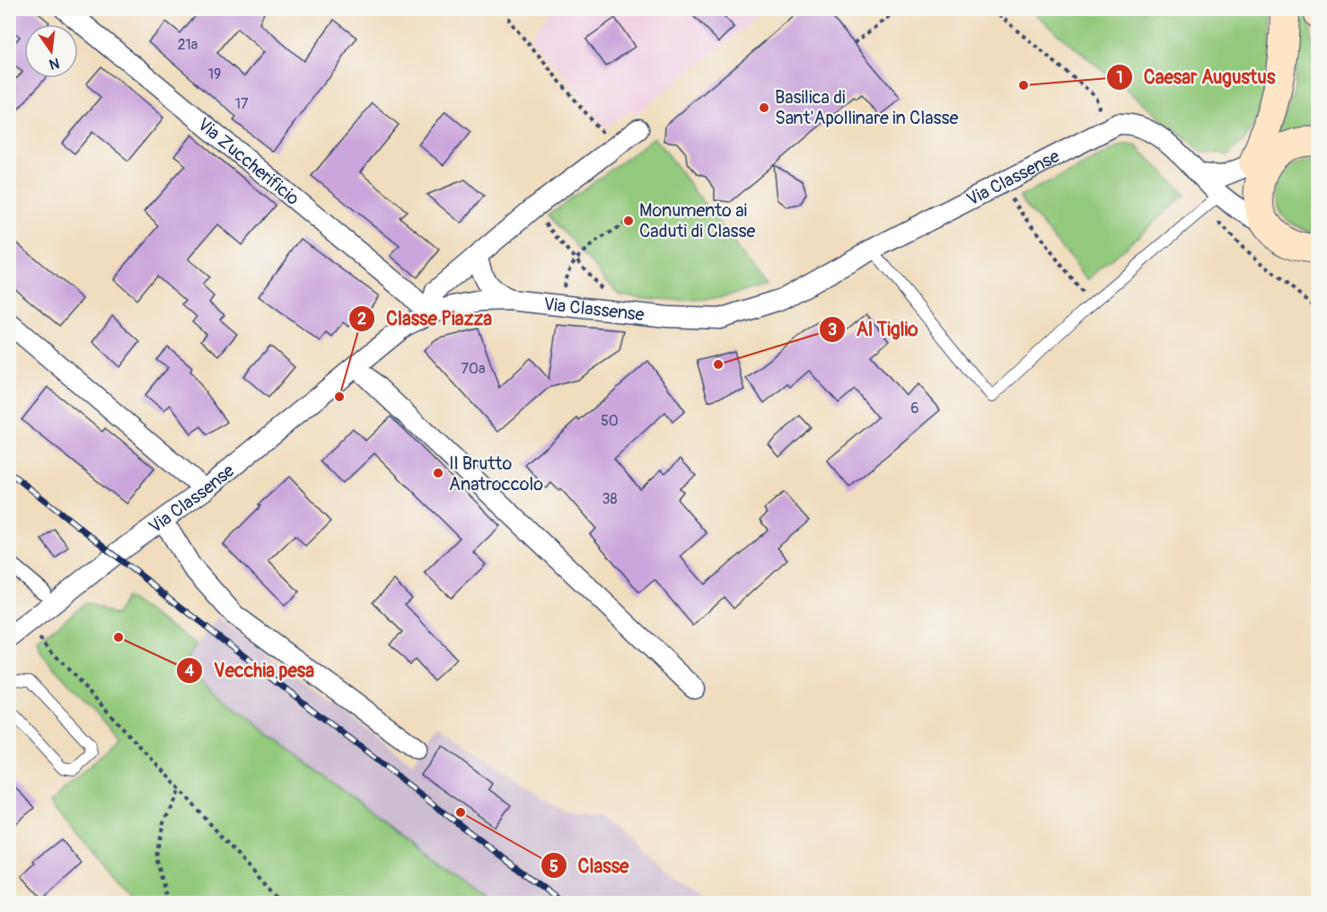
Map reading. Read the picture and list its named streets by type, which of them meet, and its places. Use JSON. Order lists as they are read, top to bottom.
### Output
{
  "streets": {
    "street": ["Via Zuccherificio", "Via Classense"]
  },
  "crossings": [
    ["Via Zuccherificio", "Via Classense"]
  ],
  "places": [
    "Caesar Augustus",
    "Basilica di Sant'Apollinare in Classe",
    "Monumento ai Caduti di Classe",
    "Al Tiglio",
    "Classe Piazza",
    "Il Brutto Anatroccolo",
    "Vecchia pesa",
    "Classe"
  ],
  "house_numbers": [
    "21a",
    "19",
    "17",
    "70a",
    "6",
    "50",
    "38"
  ],
  "north": "bottom"
}
